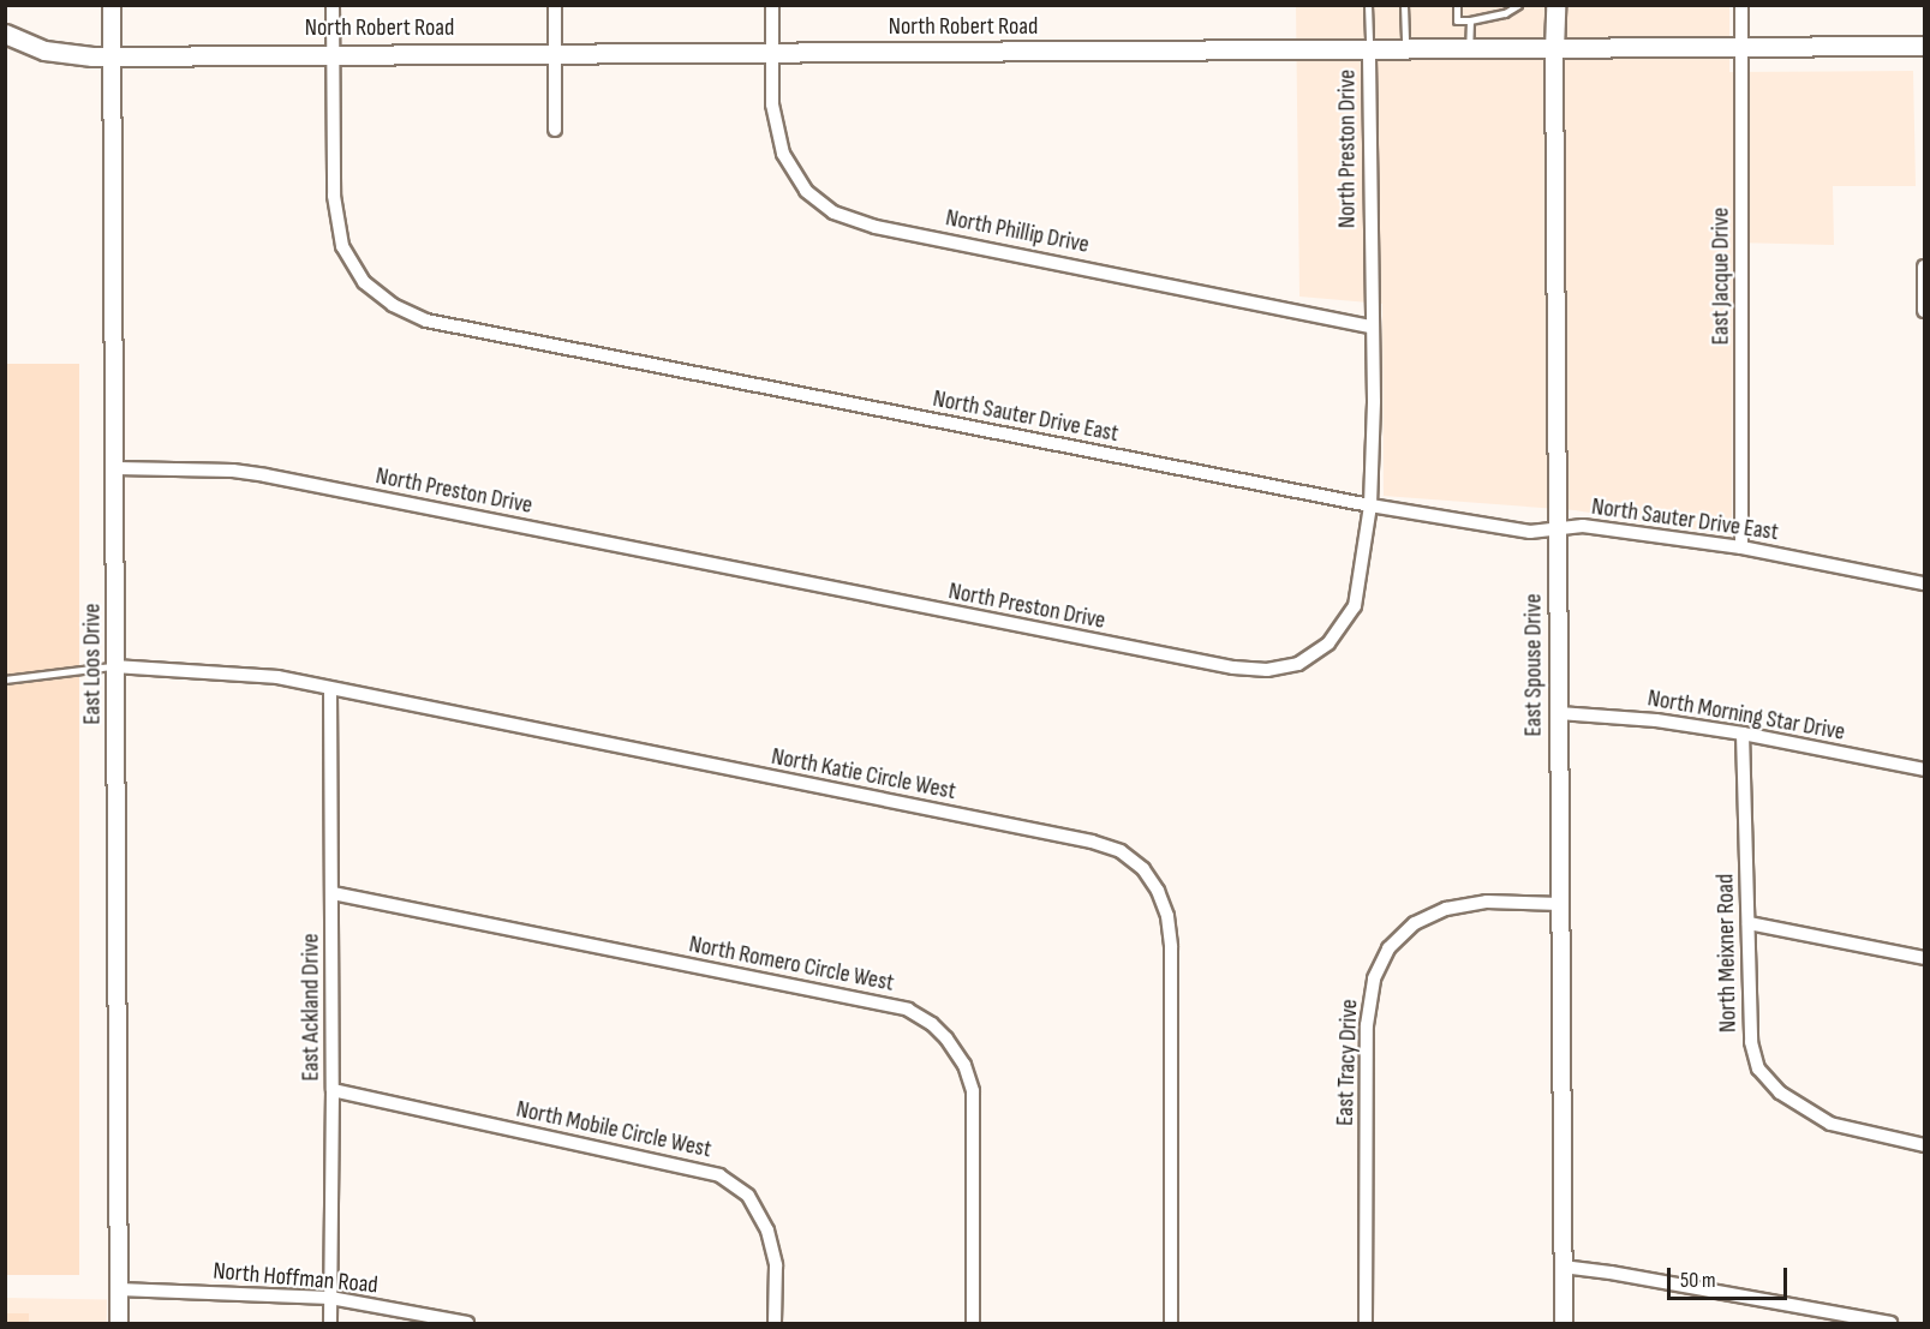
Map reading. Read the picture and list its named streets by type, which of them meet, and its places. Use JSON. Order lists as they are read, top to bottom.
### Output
{
  "streets": {
    "main road": ["North Robert Road", "East Spouse Drive"],
    "street": [
      "North Preston Drive",
      "North Phillip Drive",
      "East Jacque Drive",
      "North Sauter Drive East",
      "East Loos Drive",
      "North Morning Star Drive",
      "North Katie Circle West",
      "North Meixner Road",
      "North Romero Circle West",
      "East Ackland Drive",
      "East Tracy Drive",
      "North Mobile Circle West",
      "North Hoffman Road"
    ]
  },
  "crossings": [
    ["North Robert Road", "North Preston Drive"],
    ["North Robert Road", "North Phillip Drive"],
    ["North Robert Road", "East Jacque Drive"],
    ["North Robert Road", "North Sauter Drive East"],
    ["North Robert Road", "East Loos Drive"],
    ["North Robert Road", "East Spouse Drive"],
    ["North Preston Drive", "North Phillip Drive"],
    ["North Preston Drive", "North Sauter Drive East"],
    ["North Preston Drive", "East Loos Drive"],
    ["East Jacque Drive", "North Sauter Drive East"],
    ["North Sauter Drive East", "East Spouse Drive"],
    ["East Loos Drive", "North Katie Circle West"],
    ["East Loos Drive", "North Hoffman Road"],
    ["East Spouse Drive", "North Morning Star Drive"],
    ["East Spouse Drive", "East Tracy Drive"],
    ["North Morning Star Drive", "North Meixner Road"],
    ["North Katie Circle West", "East Ackland Drive"],
    ["North Romero Circle West", "East Ackland Drive"],
    ["East Ackland Drive", "North Mobile Circle West"],
    ["East Ackland Drive", "North Hoffman Road"]
  ],
  "scale_bar": "50 m"
}
